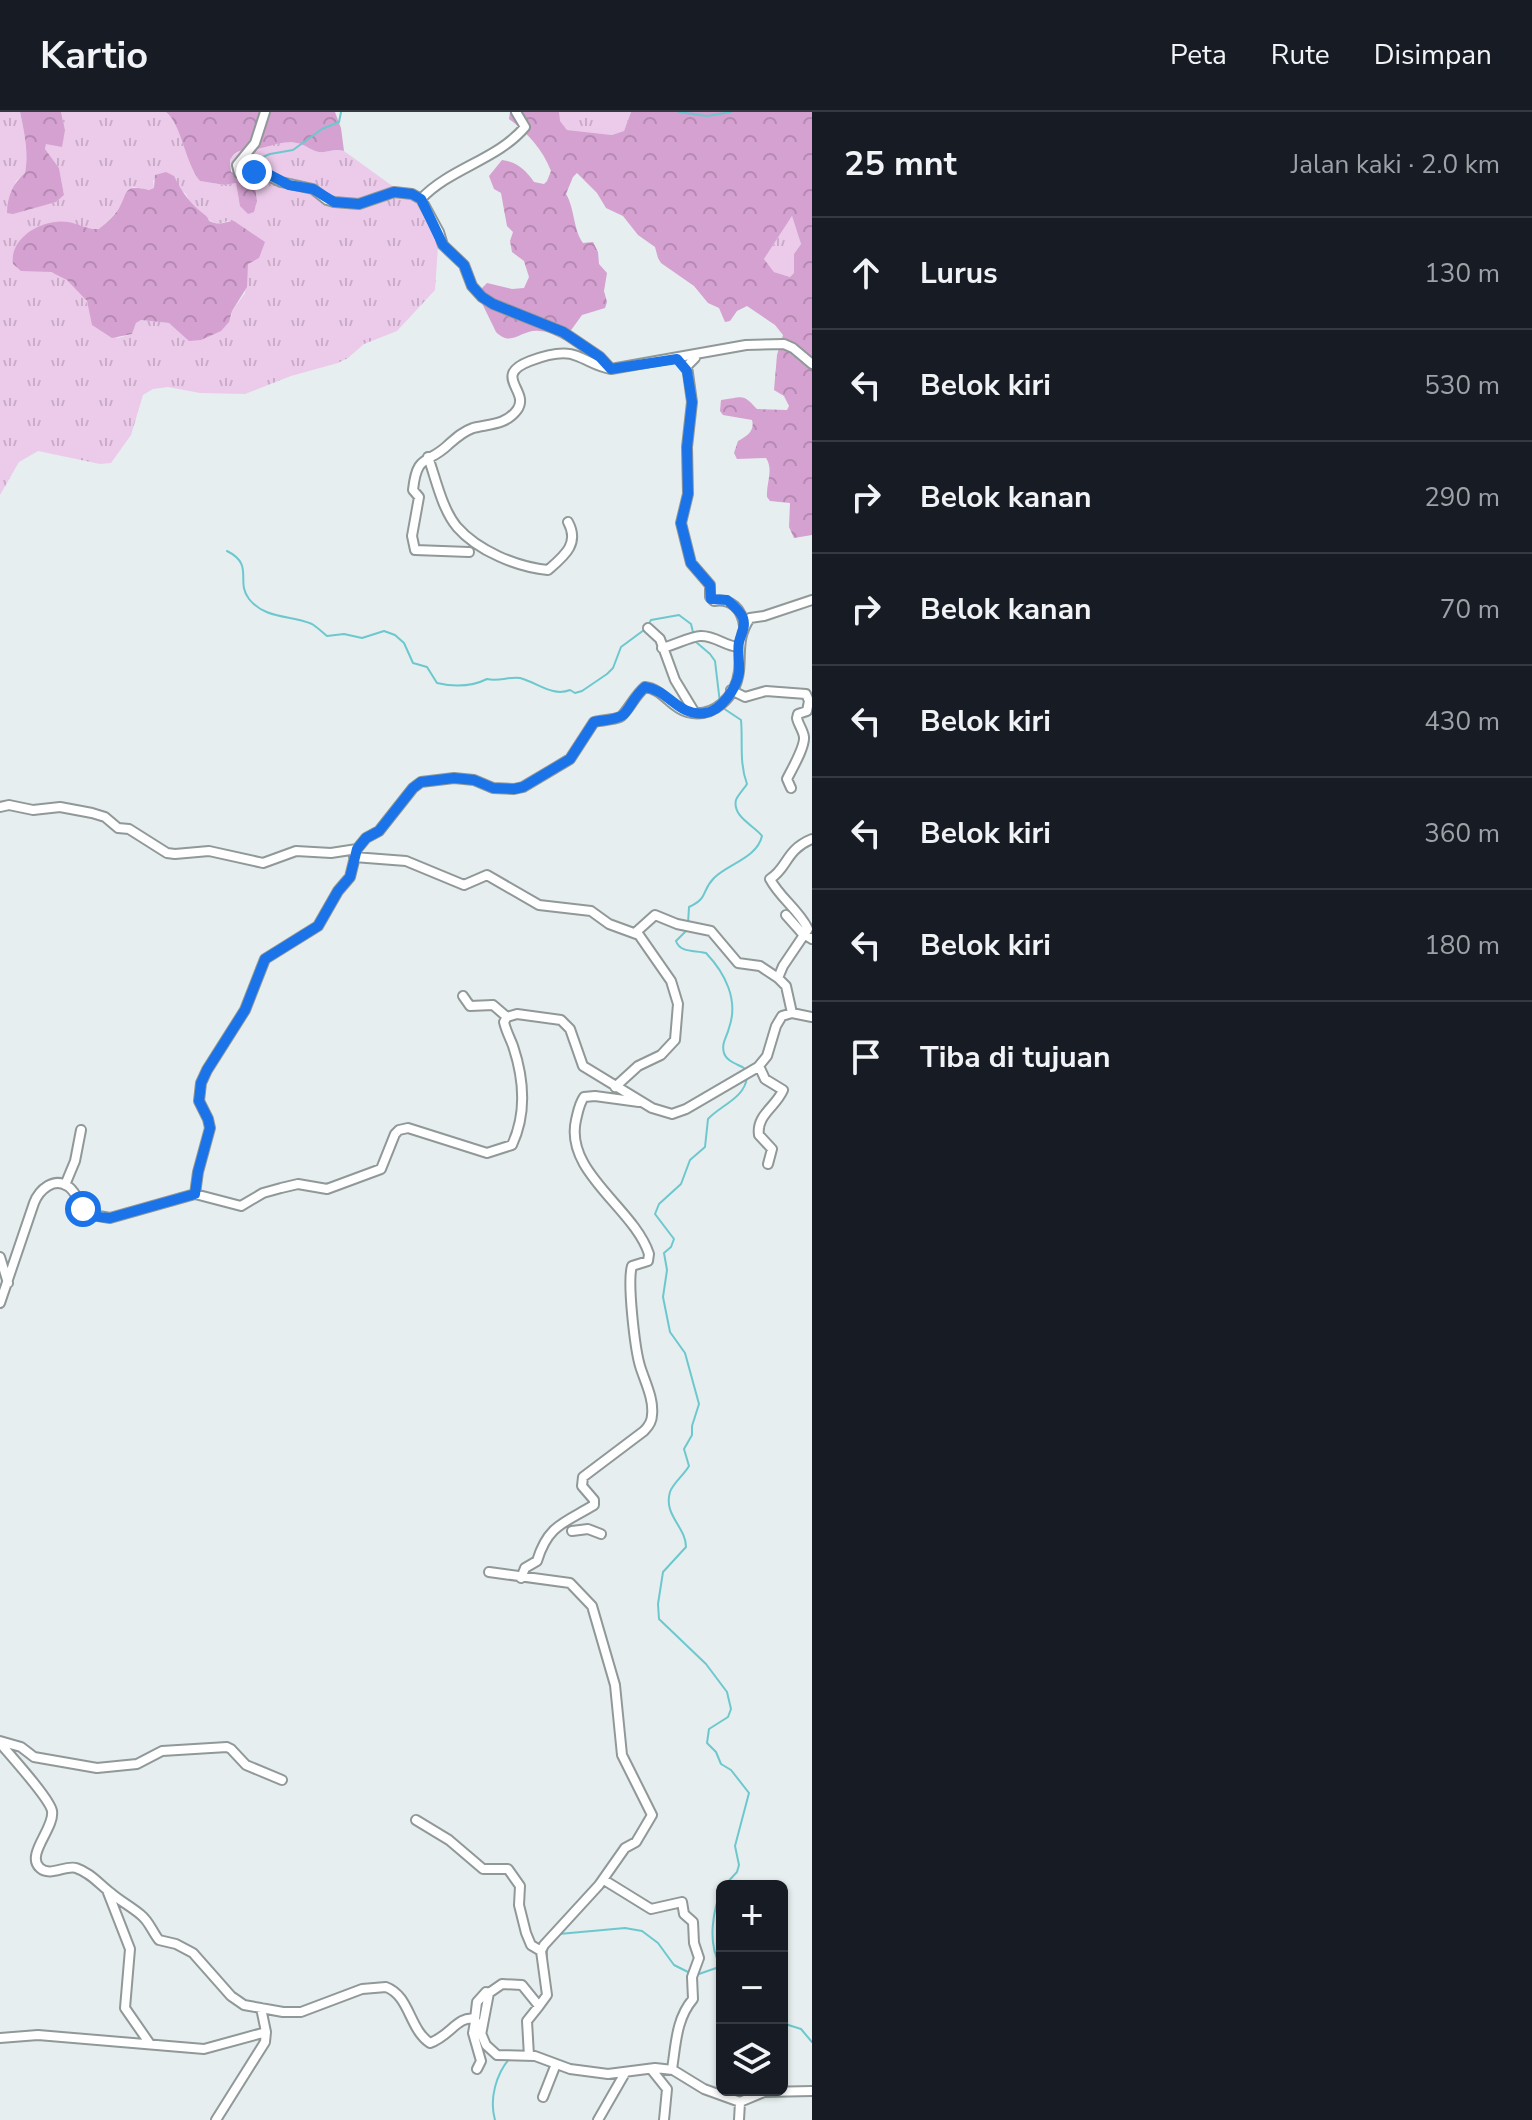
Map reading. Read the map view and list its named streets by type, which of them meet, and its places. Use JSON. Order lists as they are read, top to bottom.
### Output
{
  "page": {
    "header": "Kartio",
    "nav": ["Peta", "Rute", "Disimpan"],
    "heading": ["25 mnt", "Jalan kaki · 2.0 km"],
    "list": [
      ["Lurus", "130 m"],
      ["Belok kiri", "530 m"],
      ["Belok kanan", "290 m"],
      ["Belok kanan", "70 m"],
      ["Belok kiri", "430 m"],
      ["Belok kiri", "360 m"],
      ["Belok kiri", "180 m"],
      "Tiba di tujuan"
    ],
    "map_buttons": ["+", "−"]
  }
}
